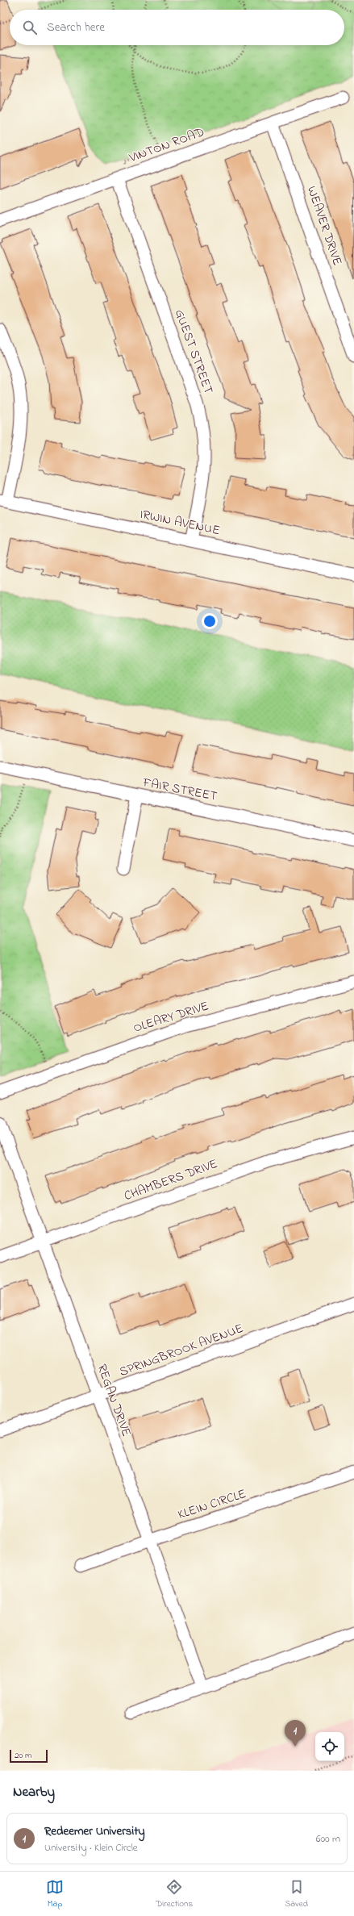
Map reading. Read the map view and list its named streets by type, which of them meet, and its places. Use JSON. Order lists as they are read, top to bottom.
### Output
{
  "streets": {
    "street": [
      "VINTON ROAD",
      "WEAVER DRIVE",
      "GUEST STREET",
      "IRWIN AVENUE",
      "FAIR STREET",
      "OLEARY DRIVE",
      "CHAMBERS DRIVE",
      "SPRINGBROOK AVENUE",
      "REGAN DRIVE",
      "KLEIN CIRCLE"
    ]
  },
  "crossings": [
    ["VINTON ROAD", "WEAVER DRIVE"],
    ["VINTON ROAD", "GUEST STREET"],
    ["GUEST STREET", "IRWIN AVENUE"],
    ["CHAMBERS DRIVE", "REGAN DRIVE"],
    ["SPRINGBROOK AVENUE", "REGAN DRIVE"],
    ["REGAN DRIVE", "KLEIN CIRCLE"]
  ],
  "scale_bar": "20 m",
  "page": {
    "search": "Search here",
    "pins": "1",
    "scale": "20 m",
    "heading": "Nearby",
    "list": [
      {
        "mark": "1",
        "name": "Redeemer University",
        "note": "University · Klein Circle",
        "value": "600 m"
      }
    ],
    "nav": ["Map", "Directions", "Saved"]
  }
}
